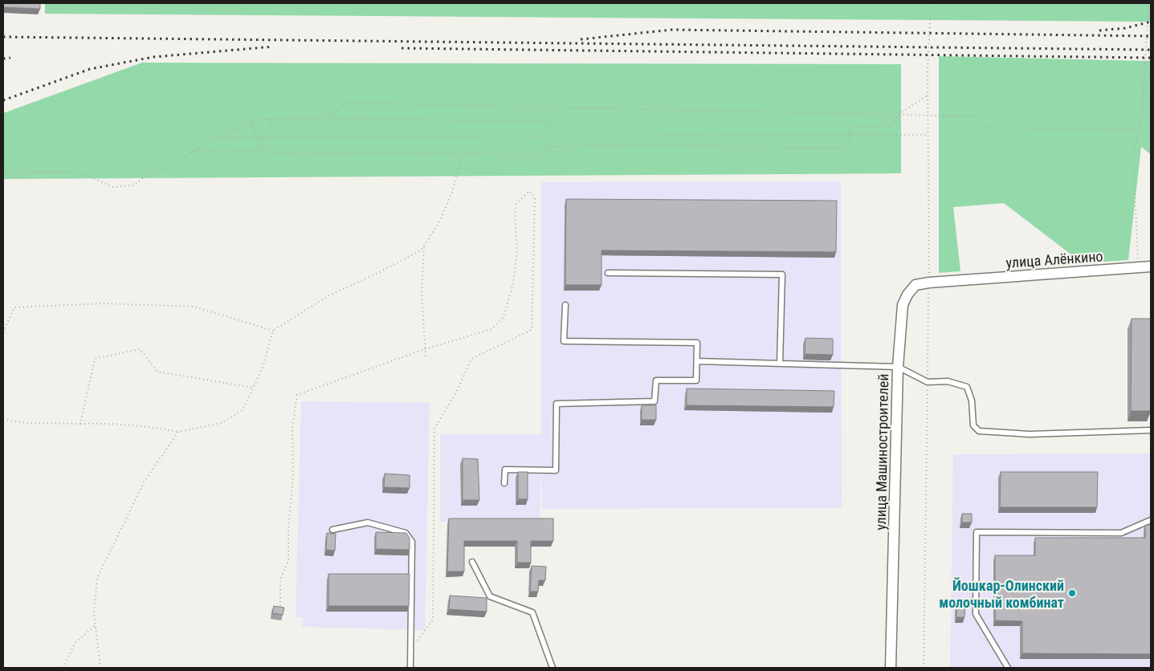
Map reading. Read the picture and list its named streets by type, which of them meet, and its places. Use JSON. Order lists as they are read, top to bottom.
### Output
{
  "streets": {
    "street": ["улица Алёнкино", "улица Машиностроителей"]
  },
  "crossings": [
    ["улица Алёнкино", "улица Машиностроителей"]
  ],
  "places": ["Йошкар-Олинский молочный комбинат"]
}
